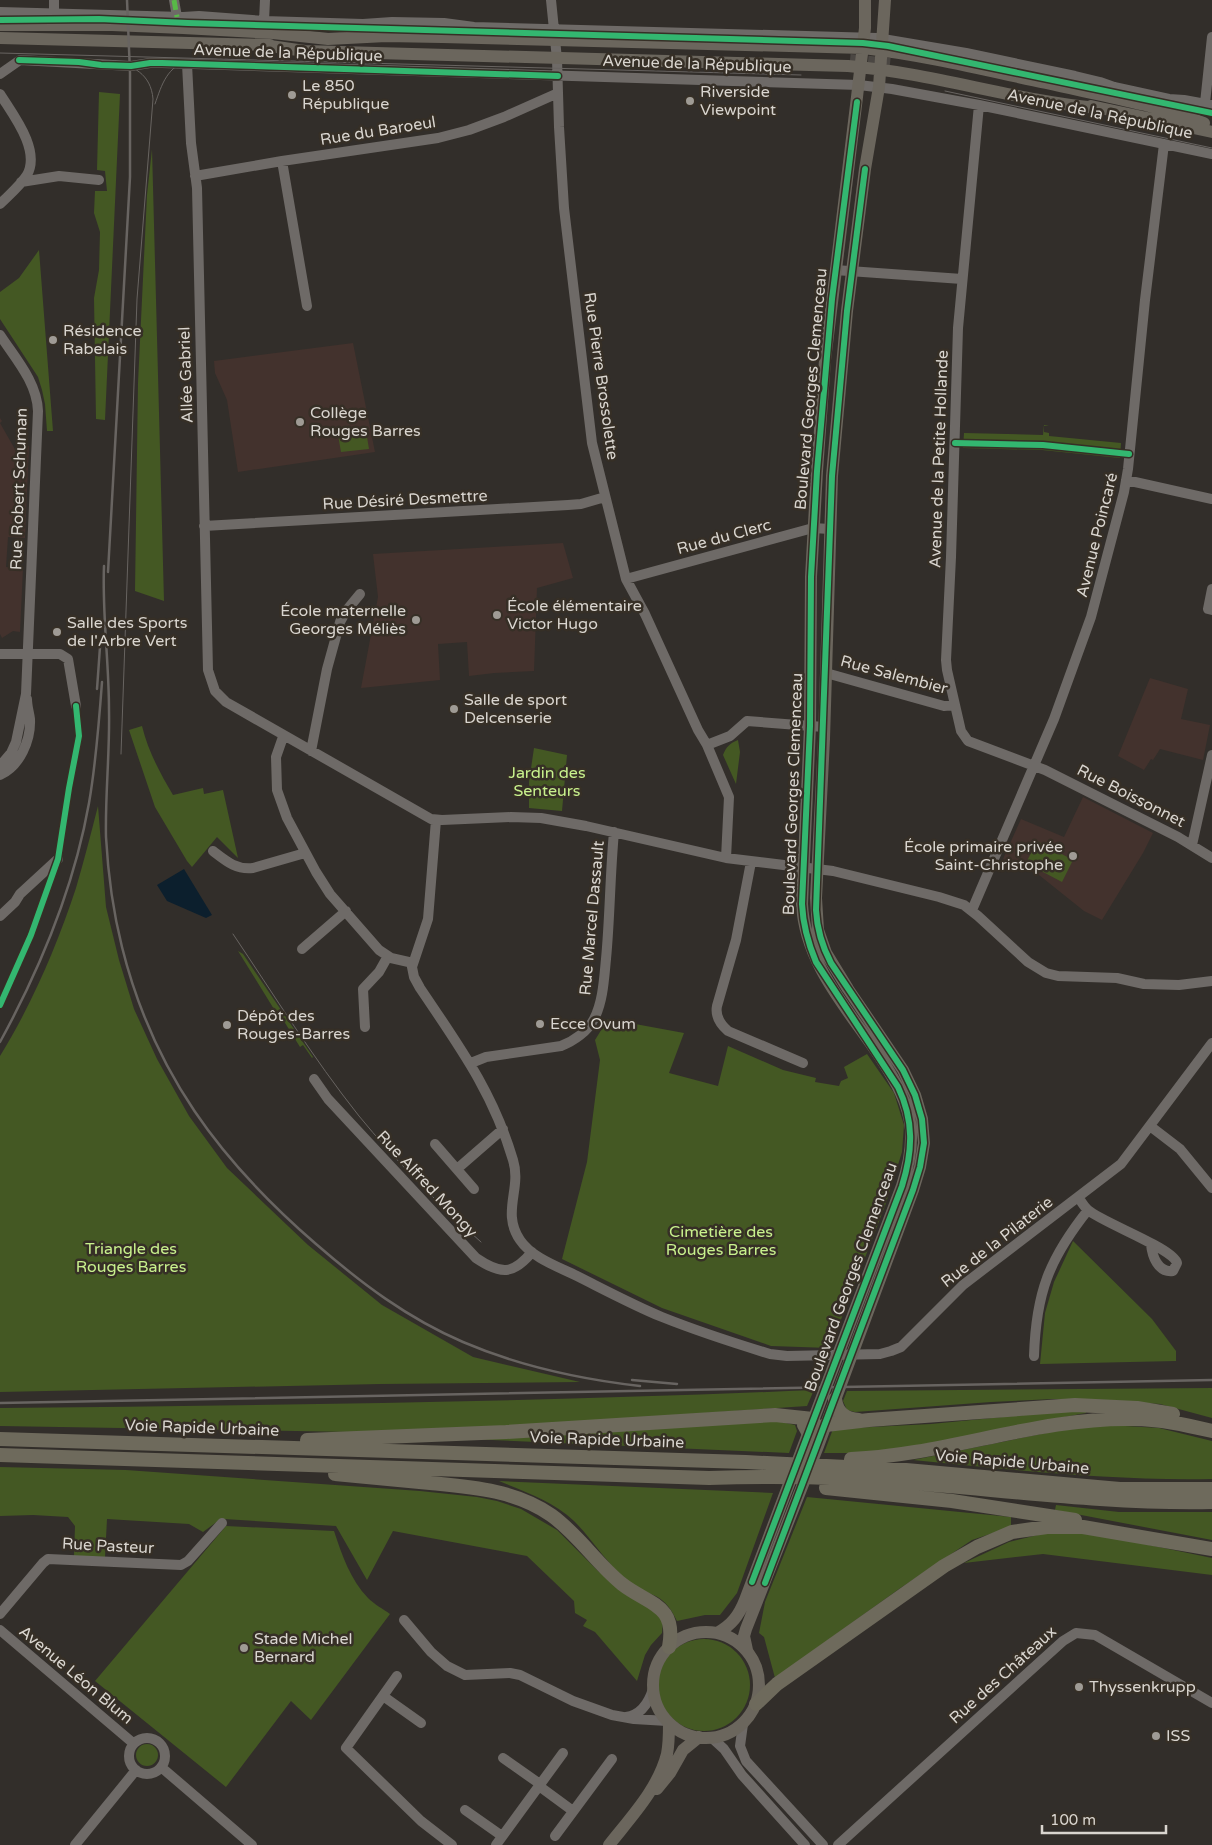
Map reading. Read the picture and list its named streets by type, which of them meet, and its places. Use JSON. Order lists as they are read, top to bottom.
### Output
{
  "streets": {
    "highway": ["Voie Rapide Urbaine"],
    "main road": ["Avenue de la République", "Boulevard Georges Clemenceau"],
    "street": [
      "Rue du Baroeul",
      "Allée Gabriel",
      "Rue Pierre Brossolette",
      "Avenue de la Petite Hollande",
      "Rue Robert Schuman",
      "Rue Désiré Desmettre",
      "Avenue Poincaré",
      "Rue du Clerc",
      "Rue Salembier",
      "Rue Boissonnet",
      "Rue Marcel Dassault",
      "Rue Alfred Mongy",
      "Rue de la Pilaterie",
      "Rue Pasteur",
      "Avenue Léon Blum",
      "Rue des Châteaux"
    ]
  },
  "crossings": [
    ["Avenue de la République", "Allée Gabriel"],
    ["Avenue de la République", "Rue Pierre Brossolette"],
    ["Avenue de la République", "Boulevard Georges Clemenceau"],
    ["Avenue de la République", "Avenue de la Petite Hollande"],
    ["Avenue de la République", "Avenue Poincaré"],
    ["Rue du Baroeul", "Allée Gabriel"],
    ["Rue du Baroeul", "Rue Pierre Brossolette"],
    ["Allée Gabriel", "Rue Désiré Desmettre"],
    ["Rue Pierre Brossolette", "Rue Désiré Desmettre"],
    ["Rue Pierre Brossolette", "Rue du Clerc"],
    ["Boulevard Georges Clemenceau", "Rue du Clerc"],
    ["Boulevard Georges Clemenceau", "Rue Salembier"],
    ["Avenue de la Petite Hollande", "Avenue Poincaré"],
    ["Avenue de la Petite Hollande", "Rue Salembier"],
    ["Avenue de la Petite Hollande", "Rue Boissonnet"],
    ["Avenue Poincaré", "Rue Boissonnet"],
    ["Rue Alfred Mongy", "Rue de la Pilaterie"]
  ],
  "parks": ["Jardin des Senteurs", "Cimetière des Rouges Barres", "Triangle des Rouges Barres"],
  "places": [
    "Le 850 République",
    "Riverside Viewpoint",
    "Résidence Rabelais",
    "Collège Rouges Barres",
    "École élémentaire Victor Hugo",
    "École maternelle Georges Méliès",
    "Salle des Sports de l'Arbre Vert",
    "Salle de sport Delcenserie",
    "École primaire privée Saint-Christophe",
    "Ecce Ovum",
    "Dépôt des Rouges-Barres",
    "Stade Michel Bernard",
    "Thyssenkrupp",
    "ISS"
  ],
  "scale_bar": "100 m"
}
